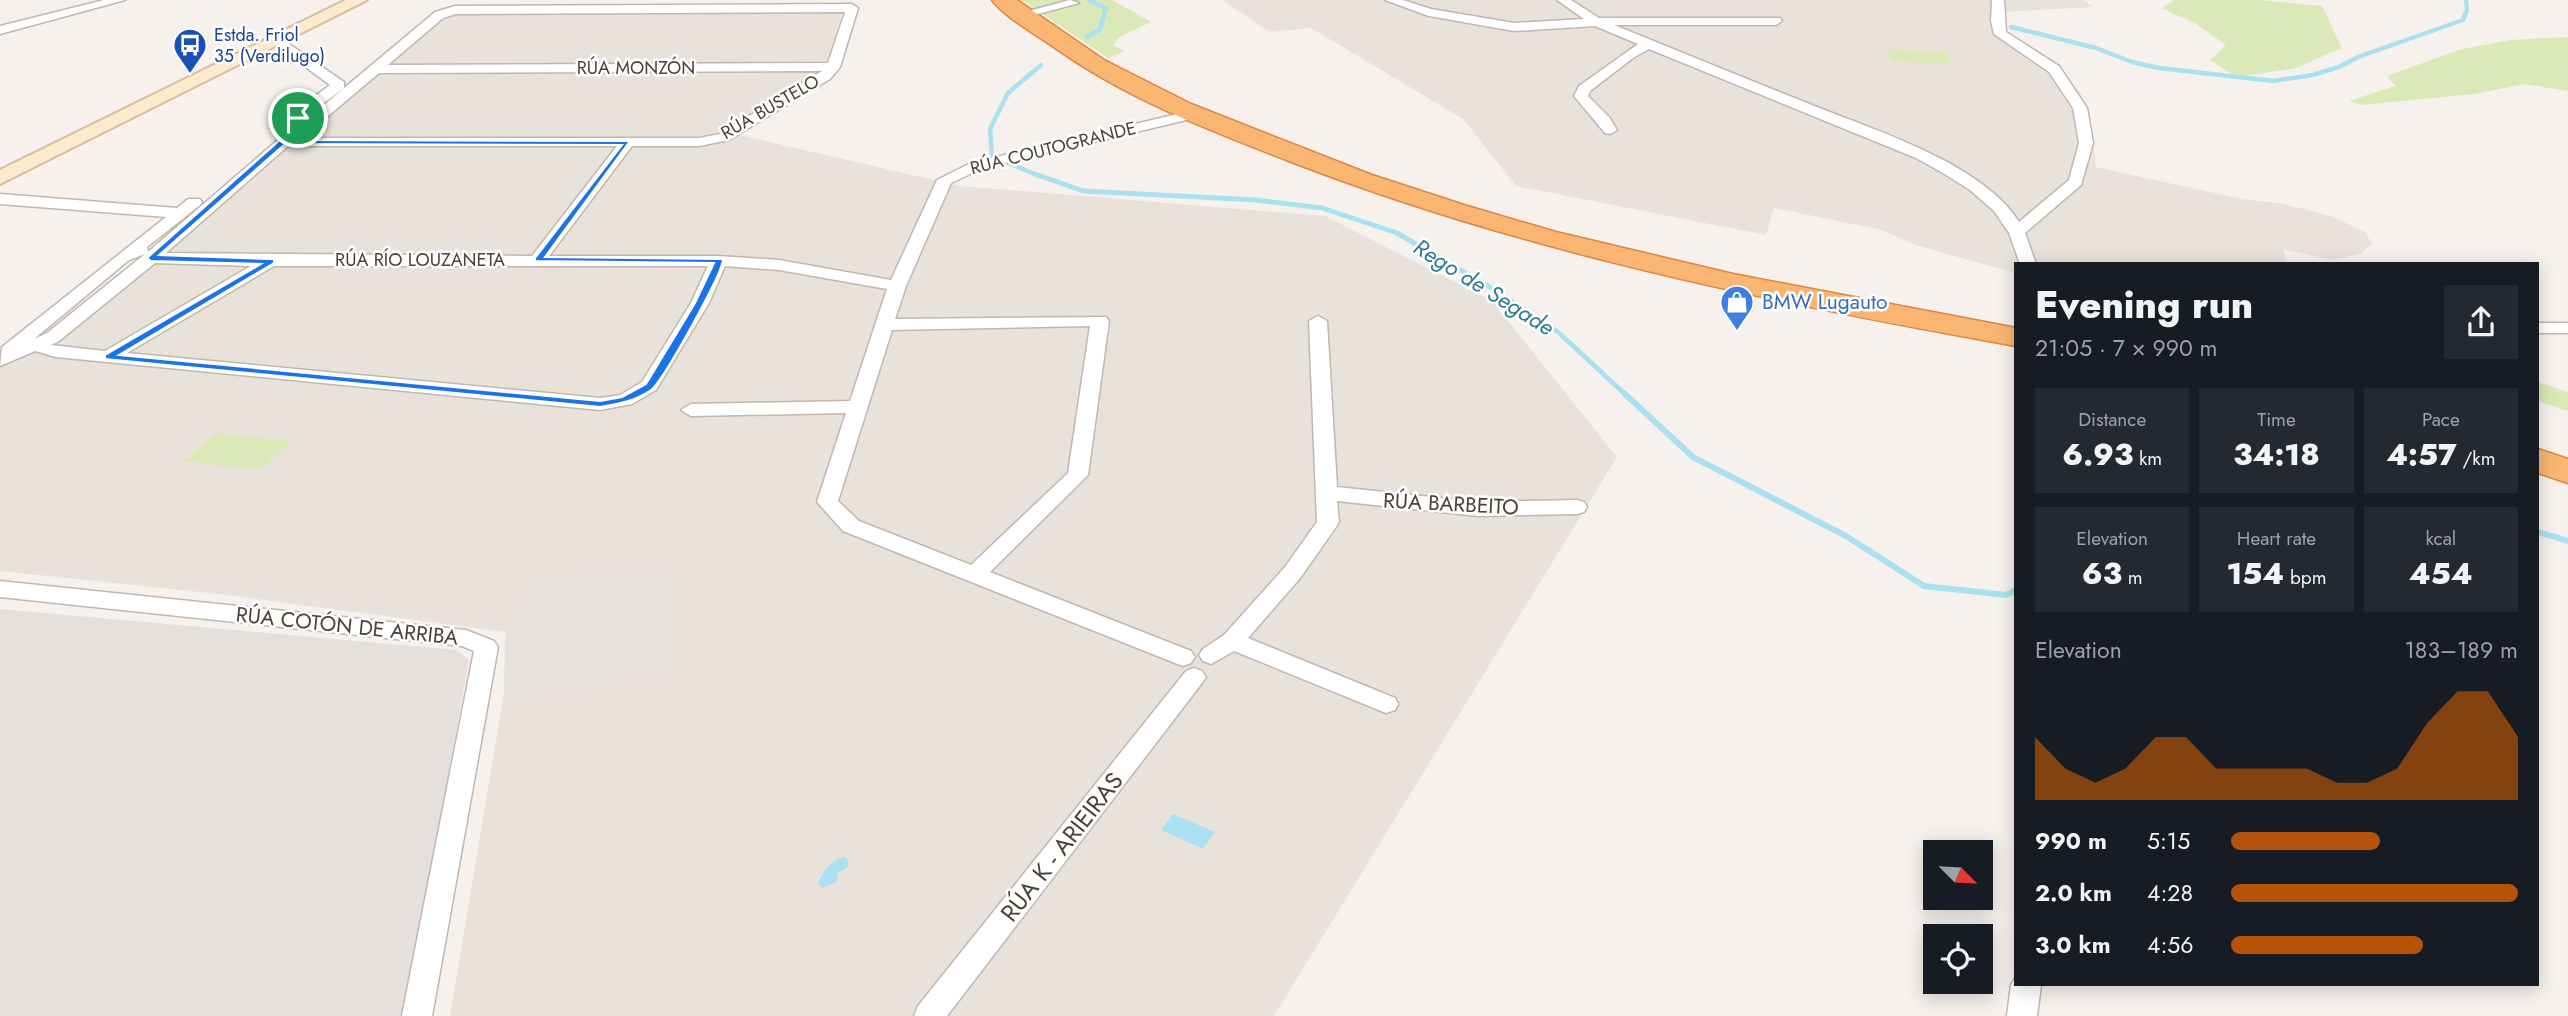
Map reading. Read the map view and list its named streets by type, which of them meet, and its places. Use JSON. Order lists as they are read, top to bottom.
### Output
{
  "streets": {
    "street": [
      "RÚA MONZÓN",
      "RÚA BUSTELO",
      "RÚA COUTOGRANDE",
      "RÚA RÍO LOUZANETA",
      "RÚA BARBEITO",
      "RÚA COTÓN DE ARRIBA",
      "RÚA K - ARIEIRAS"
    ]
  },
  "crossings": [
    ["RÚA MONZÓN", "RÚA BUSTELO"],
    ["RÚA COUTOGRANDE", "RÚA RÍO LOUZANETA"],
    ["RÚA COUTOGRANDE", "RÚA K - ARIEIRAS"]
  ],
  "water": ["Rego de Segade"],
  "places": {
    "bus stop": ["Estda. Friol 35 (Verdilugo)"],
    "shop": ["BMW Lugauto"]
  },
  "north": "bottom right",
  "page": {
    "heading": ["Evening run", "21:05 · 7 × 990 m"],
    "stats": [
      ["Distance", "6.93 km"],
      ["Time", "34:18"],
      ["Pace", "4:57 /km"],
      ["Elevation", "63 m"],
      ["Heart rate", "154 bpm"],
      ["kcal", "454"]
    ],
    "chart": ["Elevation", "183–189 m"],
    "list": [
      {
        "name": "990 m",
        "note": "5:15"
      },
      {
        "name": "2.0 km",
        "note": "4:28"
      },
      {
        "name": "3.0 km",
        "note": "4:56"
      }
    ]
  }
}
